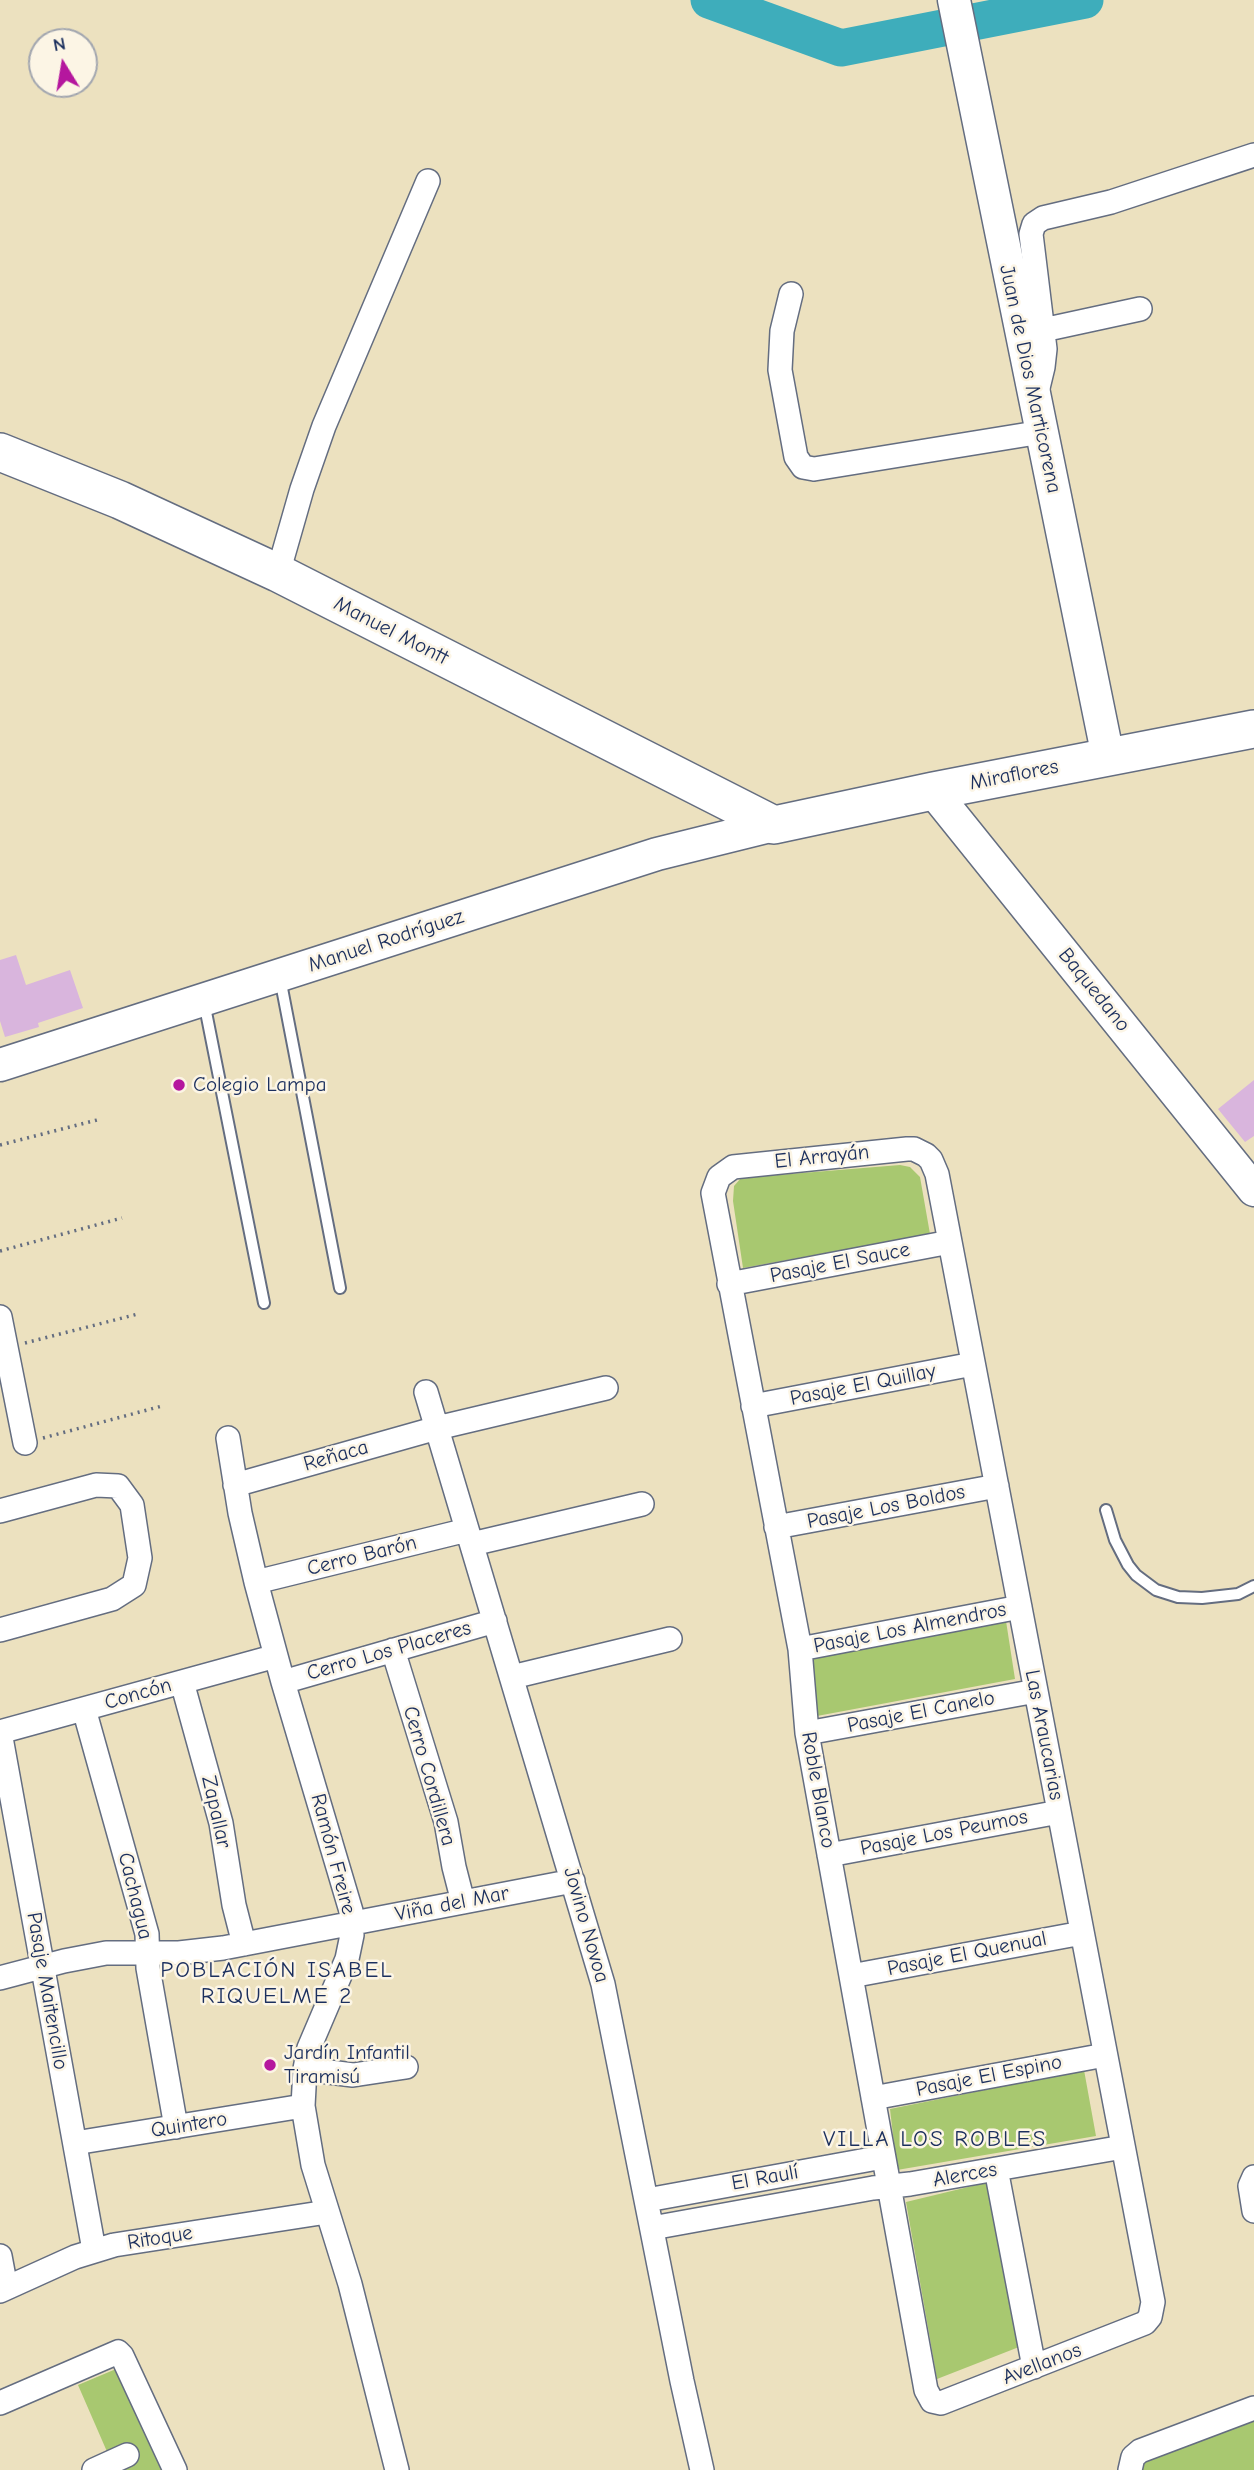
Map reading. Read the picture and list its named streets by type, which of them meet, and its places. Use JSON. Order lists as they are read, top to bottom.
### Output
{
  "streets": {
    "main road": ["Manuel Montt", "Miraflores"],
    "street": [
      "Juan de Dios Marticorena",
      "Manuel Rodríguez",
      "Baquedano",
      "El Arrayán",
      "Pasaje El Sauce",
      "Pasaje El Quillay",
      "Reñaca",
      "Pasaje Los Boldos",
      "Cerro Barón",
      "Pasaje Los Almendros",
      "Cerro Los Placeres",
      "Concón",
      "Pasaje El Canelo",
      "Las Araucarias",
      "Cerro Cordillera",
      "Roble Blanco",
      "Zapallar",
      "Pasaje Los Peumos",
      "Ramón Freire",
      "Cachagua",
      "Viña del Mar",
      "Jovino Novoa",
      "Pasaje El Quenual",
      "Pasaje Maitencillo",
      "Pasaje El Espino",
      "Quintero",
      "Alerces",
      "El Raulí",
      "Ritoque",
      "Avellanos"
    ]
  },
  "crossings": [
    ["Juan de Dios Marticorena", "Miraflores"],
    ["Manuel Montt", "Miraflores"],
    ["Manuel Montt", "Manuel Rodríguez"],
    ["Miraflores", "Manuel Rodríguez"],
    ["Miraflores", "Baquedano"],
    ["El Arrayán", "Las Araucarias"],
    ["El Arrayán", "Roble Blanco"],
    ["Pasaje El Sauce", "Las Araucarias"],
    ["Pasaje El Sauce", "Roble Blanco"],
    ["Pasaje El Quillay", "Las Araucarias"],
    ["Pasaje El Quillay", "Roble Blanco"],
    ["Reñaca", "Ramón Freire"],
    ["Reñaca", "Jovino Novoa"],
    ["Pasaje Los Boldos", "Las Araucarias"],
    ["Pasaje Los Boldos", "Roble Blanco"],
    ["Cerro Barón", "Ramón Freire"],
    ["Cerro Barón", "Jovino Novoa"],
    ["Pasaje Los Almendros", "Las Araucarias"],
    ["Pasaje Los Almendros", "Roble Blanco"],
    ["Cerro Los Placeres", "Cerro Cordillera"],
    ["Cerro Los Placeres", "Ramón Freire"],
    ["Cerro Los Placeres", "Jovino Novoa"],
    ["Concón", "Zapallar"],
    ["Concón", "Ramón Freire"],
    ["Concón", "Cachagua"],
    ["Concón", "Pasaje Maitencillo"],
    ["Pasaje El Canelo", "Las Araucarias"],
    ["Pasaje El Canelo", "Roble Blanco"],
    ["Las Araucarias", "Pasaje Los Peumos"],
    ["Las Araucarias", "Pasaje El Quenual"],
    ["Las Araucarias", "Pasaje El Espino"],
    ["Las Araucarias", "Alerces"],
    ["Las Araucarias", "Avellanos"],
    ["Cerro Cordillera", "Viña del Mar"],
    ["Roble Blanco", "Pasaje Los Peumos"],
    ["Roble Blanco", "Pasaje El Quenual"],
    ["Roble Blanco", "Pasaje El Espino"],
    ["Roble Blanco", "Alerces"],
    ["Roble Blanco", "El Raulí"],
    ["Roble Blanco", "Avellanos"],
    ["Zapallar", "Viña del Mar"],
    ["Ramón Freire", "Viña del Mar"],
    ["Ramón Freire", "Quintero"],
    ["Ramón Freire", "Ritoque"],
    ["Cachagua", "Viña del Mar"],
    ["Cachagua", "Quintero"],
    ["Viña del Mar", "Jovino Novoa"],
    ["Viña del Mar", "Pasaje Maitencillo"],
    ["Jovino Novoa", "El Raulí"],
    ["Pasaje Maitencillo", "Quintero"],
    ["Pasaje Maitencillo", "Ritoque"],
    ["Alerces", "El Raulí"]
  ],
  "districts": ["POBLACIÓN ISABEL RIQUELME 2", "VILLA LOS ROBLES"],
  "places": ["Colegio Lampa", "Jardín Infantil Tiramisú"],
  "north": "top"
}
